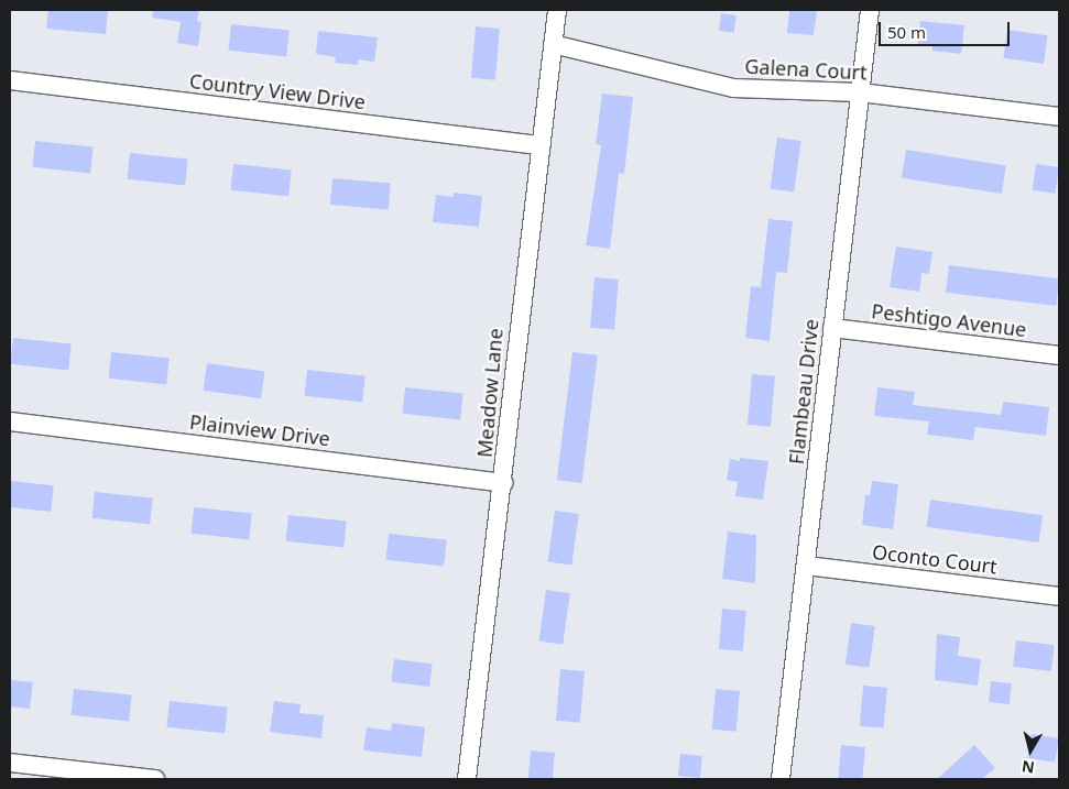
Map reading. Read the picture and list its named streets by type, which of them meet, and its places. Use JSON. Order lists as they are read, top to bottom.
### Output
{
  "streets": {
    "street": [
      "Galena Court",
      "Country View Drive",
      "Peshtigo Avenue",
      "Flambeau Drive",
      "Meadow Lane",
      "Plainview Drive",
      "Oconto Court"
    ]
  },
  "crossings": [
    ["Galena Court", "Flambeau Drive"],
    ["Galena Court", "Meadow Lane"],
    ["Country View Drive", "Meadow Lane"],
    ["Peshtigo Avenue", "Flambeau Drive"],
    ["Flambeau Drive", "Oconto Court"],
    ["Meadow Lane", "Plainview Drive"]
  ],
  "scale_bar": "50 m",
  "north": "bottom"
}
